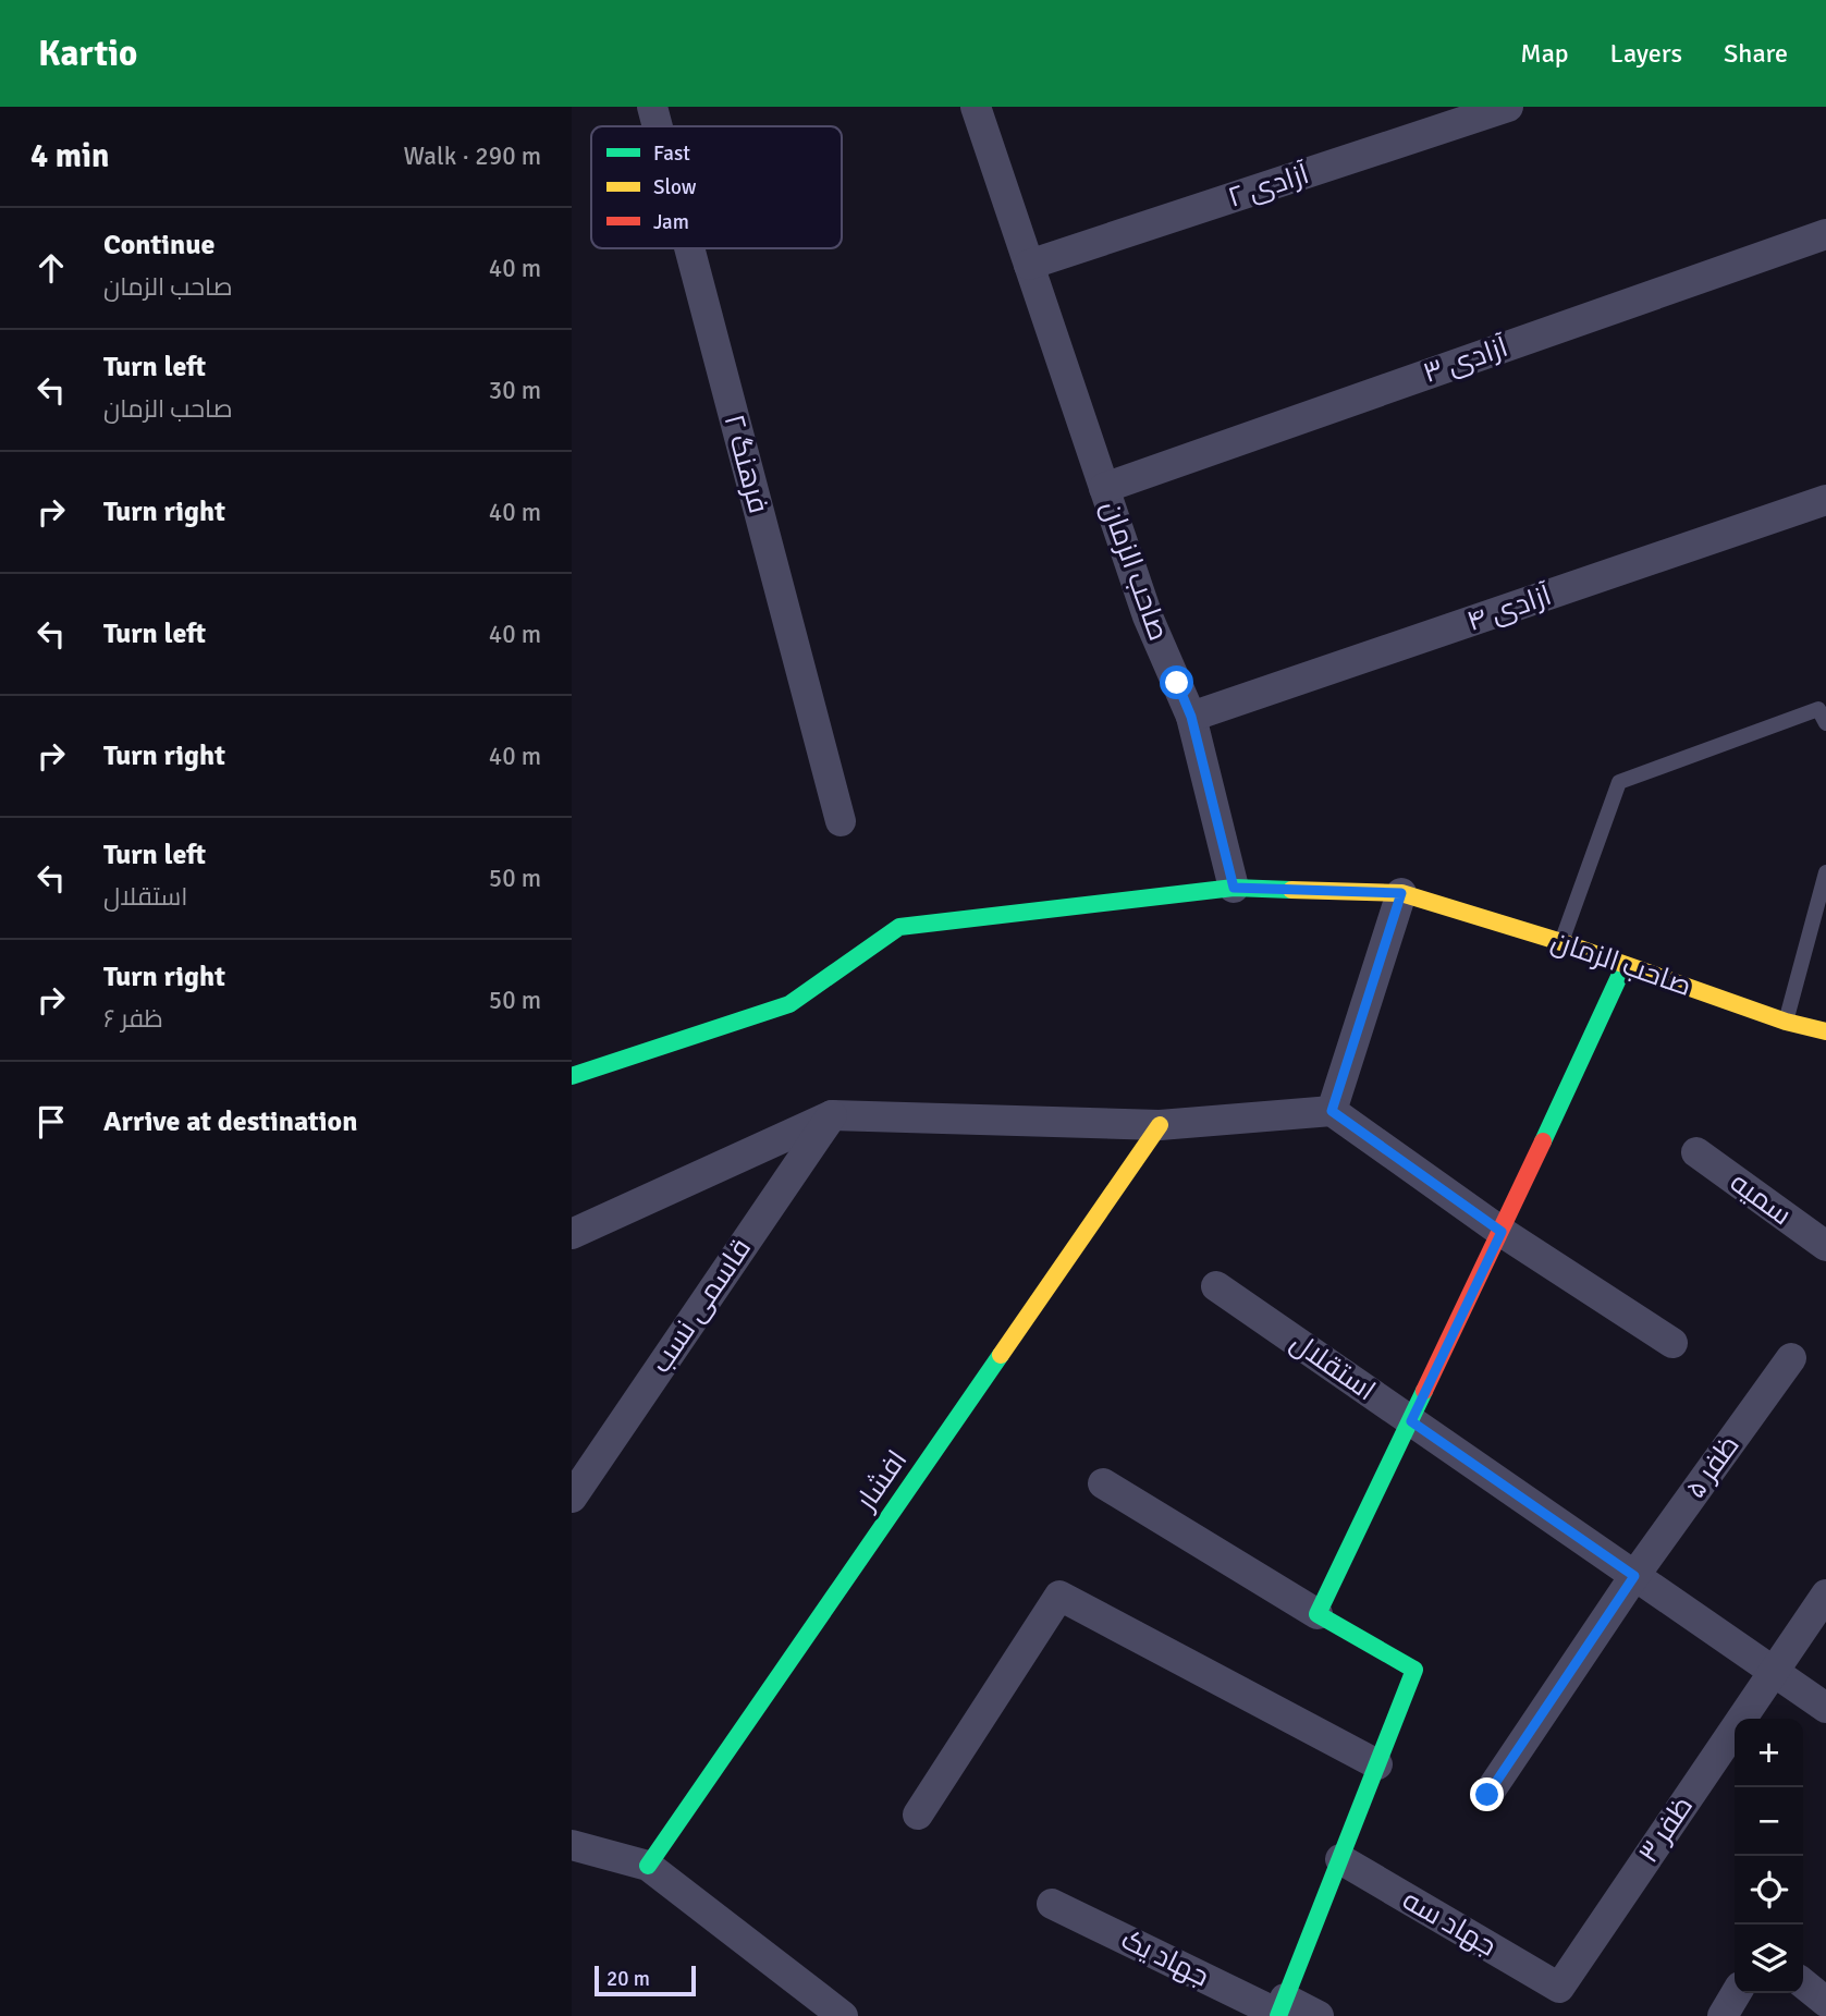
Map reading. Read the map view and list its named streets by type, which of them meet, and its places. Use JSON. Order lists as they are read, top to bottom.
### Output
{
  "streets": {
    "street": [
      "آزادی ۲",
      "آزادی ۳",
      "فرهنگ ۲",
      "صاحب الزمان",
      "آزادی ۴",
      "سمیه",
      "قاسمی نسب",
      "استقلال",
      "ظفر ۵",
      "افشار",
      "ظفر ۳",
      "جهاد سه",
      "جهاد یک"
    ]
  },
  "crossings": [
    ["آزادی ۲", "صاحب الزمان"],
    ["آزادی ۳", "صاحب الزمان"],
    ["صاحب الزمان", "آزادی ۴"],
    ["استقلال", "ظفر ۵"],
    ["استقلال", "ظفر ۳"],
    ["ظفر ۳", "جهاد سه"]
  ],
  "legend": ["Fast", "Slow", "Jam"],
  "scale_bar": "20 m",
  "page": {
    "header": "Kartio",
    "nav": ["Map", "Layers", "Share"],
    "heading": ["4 min", "Walk · 290 m"],
    "list": [
      ["Continue", "صاحب الزمان", "40 m"],
      ["Turn left", "صاحب الزمان", "30 m"],
      ["Turn right", "40 m"],
      ["Turn left", "40 m"],
      ["Turn right", "40 m"],
      ["Turn left", "استقلال", "50 m"],
      ["Turn right", "ظفر ۶", "50 m"],
      "Arrive at destination"
    ],
    "map_buttons": ["+", "−"],
    "scale": "20 m"
  }
}
